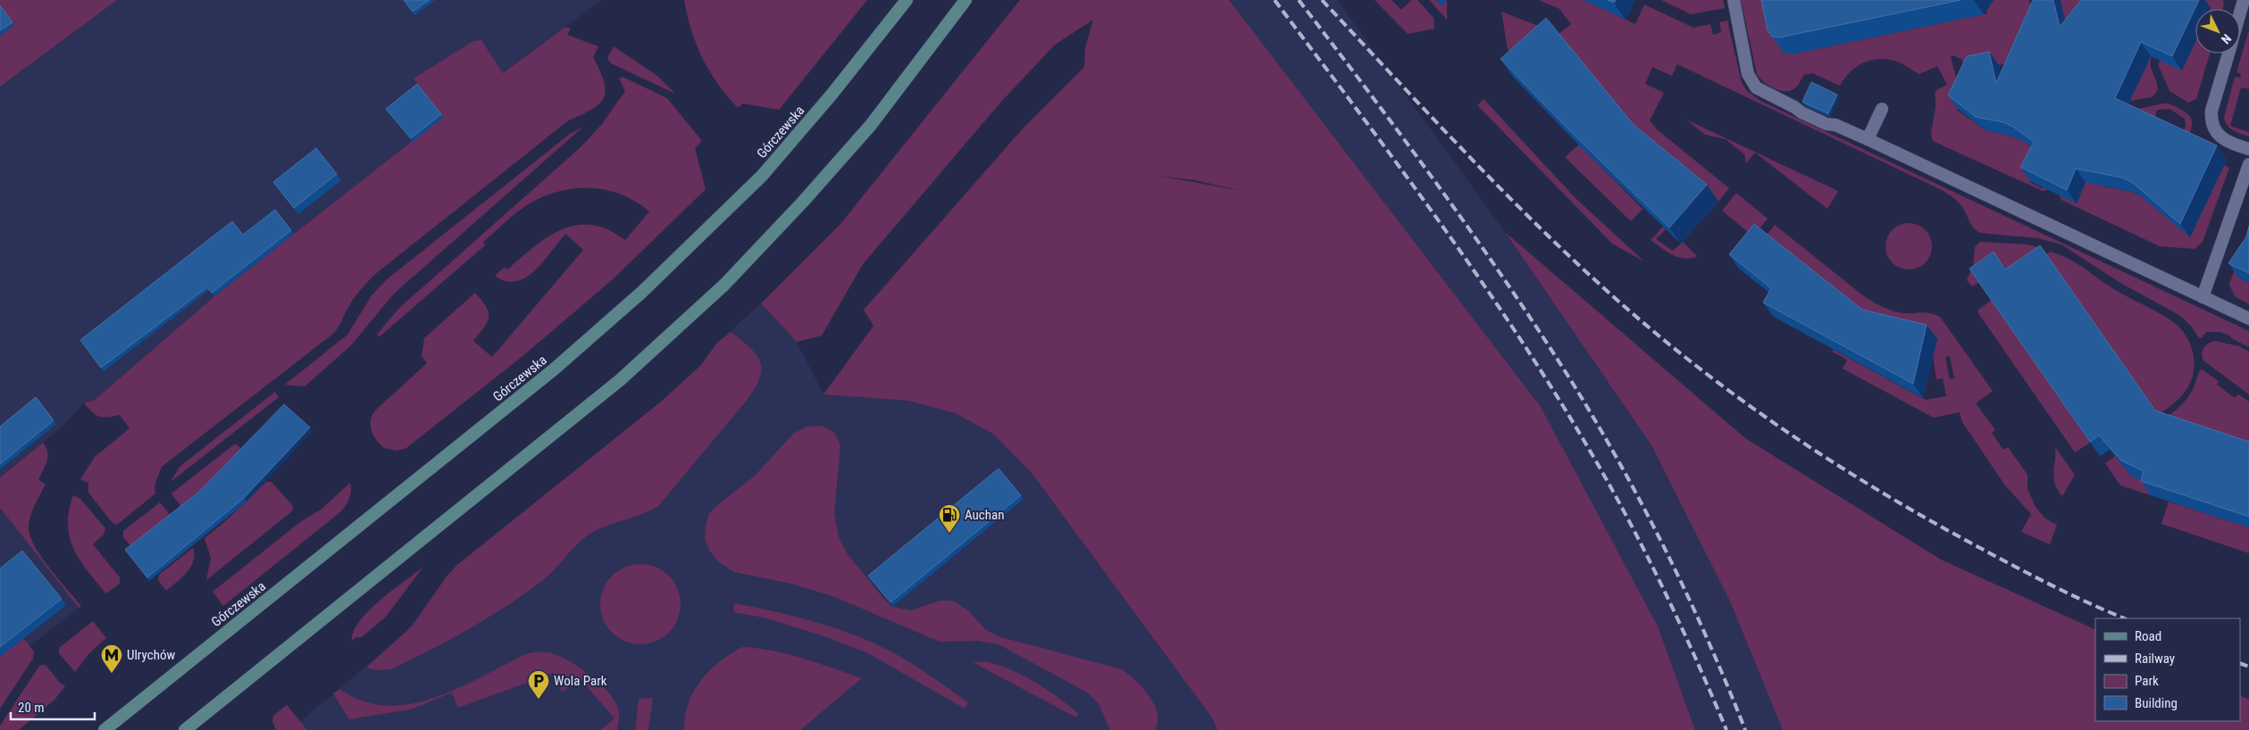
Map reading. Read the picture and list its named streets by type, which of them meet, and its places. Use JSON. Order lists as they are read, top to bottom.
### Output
{
  "streets": {
    "main road": ["Górczewska"]
  },
  "places": {
    "fuel station": ["Auchan"],
    "metro station": ["Ulrychów"],
    "parking": ["Wola Park"]
  },
  "legend": [
    "Road",
    "Railway",
    "Park",
    "Building"
  ],
  "scale_bar": "20 m",
  "north": "bottom right"
}
